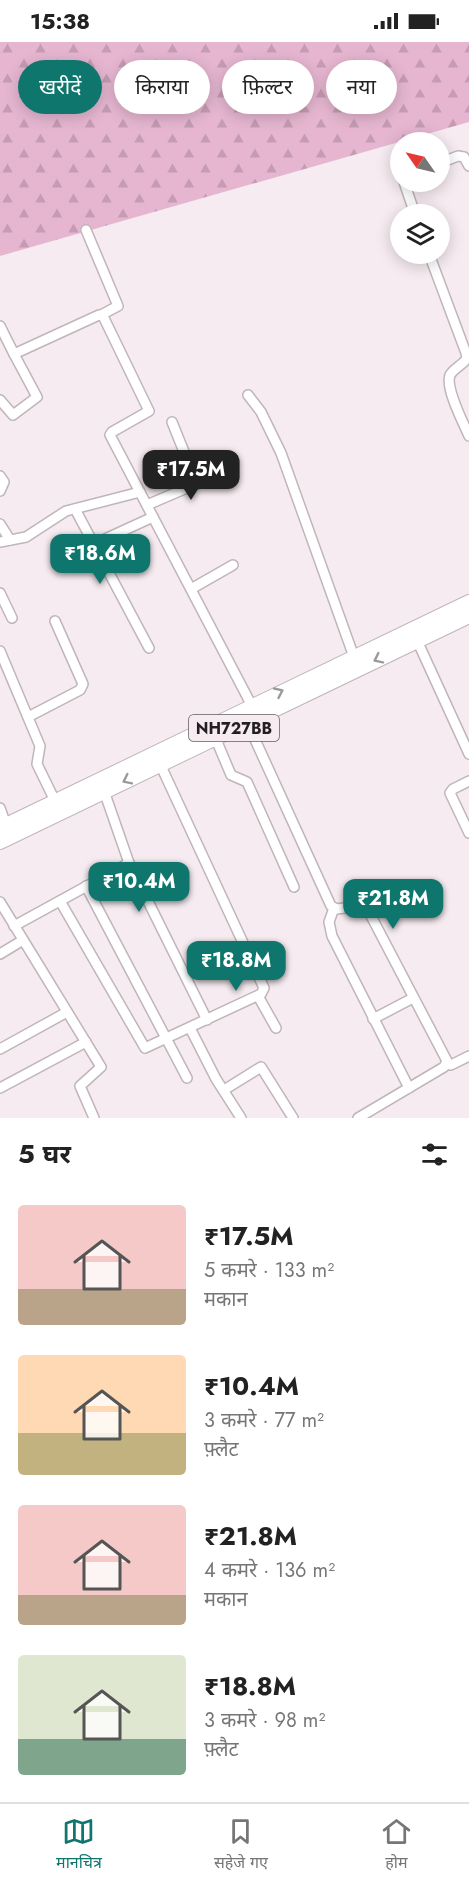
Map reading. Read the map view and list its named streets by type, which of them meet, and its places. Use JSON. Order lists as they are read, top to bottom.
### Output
{
  "streets": {
    "highway": ["NH727BB"]
  },
  "north": "top left",
  "page": {
    "status": "15:38",
    "chip": [
      "खरीदें",
      "किराया",
      "फ़िल्टर",
      "नया"
    ],
    "price": [
      "₹17.5M",
      "₹18.6M",
      "₹10.4M",
      "₹21.8M",
      "₹18.8M"
    ],
    "heading": "5 घर",
    "list": [
      {
        "name": "₹17.5M",
        "note": "5 कमरे · 133 m² · मकान"
      },
      {
        "name": "₹10.4M",
        "note": "3 कमरे · 77 m² · फ़्लैट"
      },
      {
        "name": "₹21.8M",
        "note": "4 कमरे · 136 m² · मकान"
      },
      {
        "name": "₹18.8M",
        "note": "3 कमरे · 98 m² · फ़्लैट"
      }
    ],
    "tabs": ["मानचित्र", "सहेजे गए", "होम"]
  }
}
